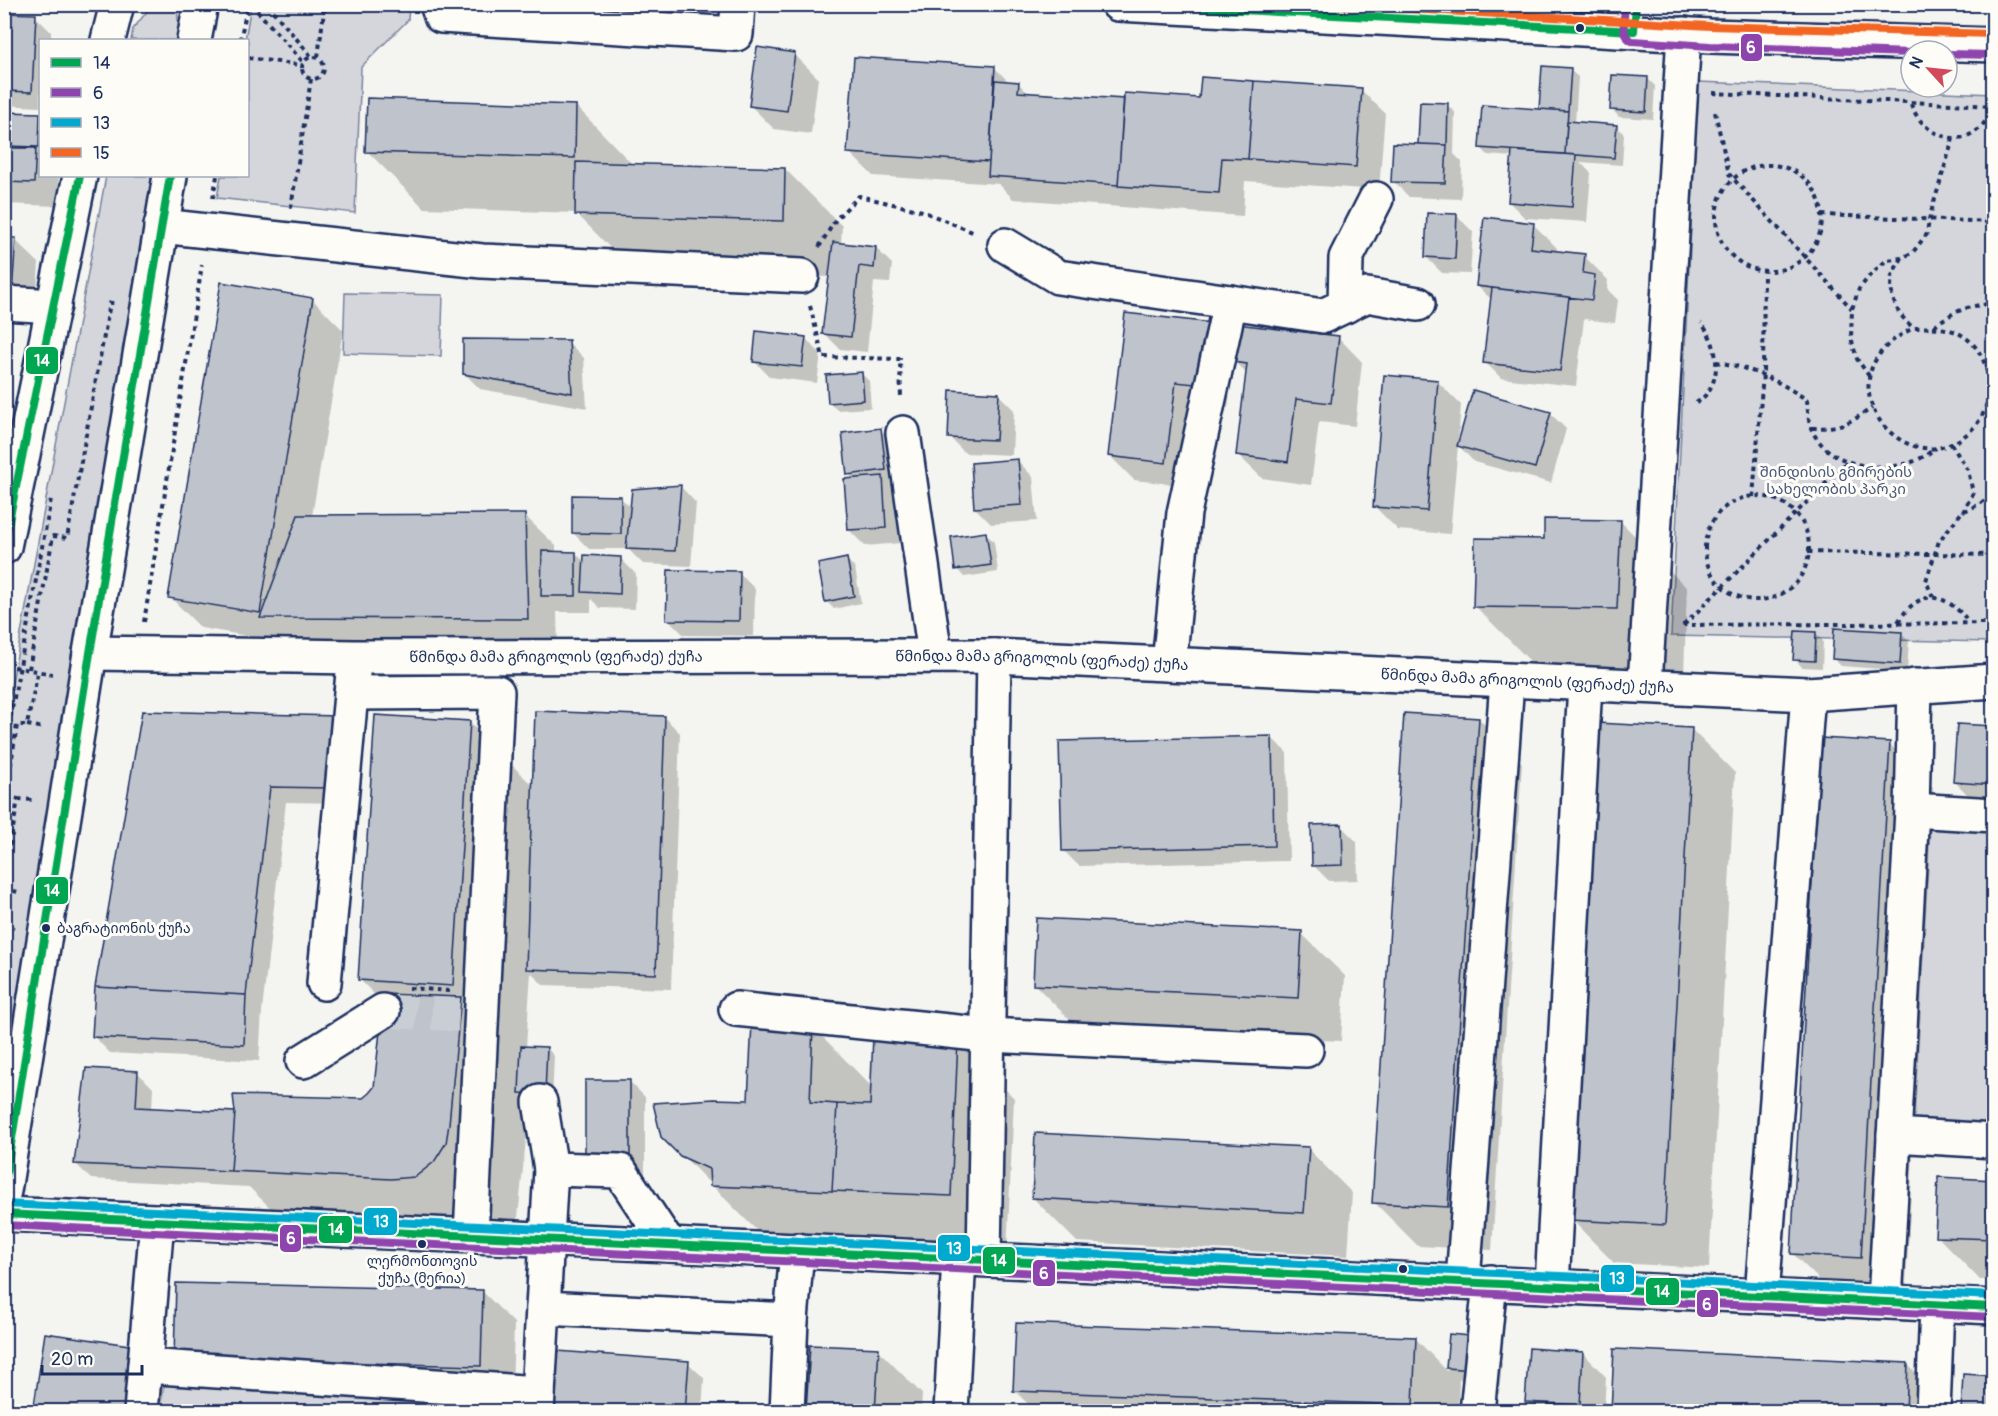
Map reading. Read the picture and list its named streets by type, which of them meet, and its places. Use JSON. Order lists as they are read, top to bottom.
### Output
{
  "streets": {
    "street": ["წმინდა მამა გრიგოლის (ფერაძე) ქუჩა"]
  },
  "parks": ["შინდისის გმირების სახელობის პარკი"],
  "places": ["ბაგრატიონის ქუჩა", "ლერმონთოვის ქუჩა (მერია)"],
  "lines": [
    "transit line 14",
    "transit line 6",
    "transit line 15",
    "transit line 13"
  ],
  "legend": [
    "14",
    "6",
    "13",
    "15"
  ],
  "scale_bar": "20 m",
  "north": "top left"
}
